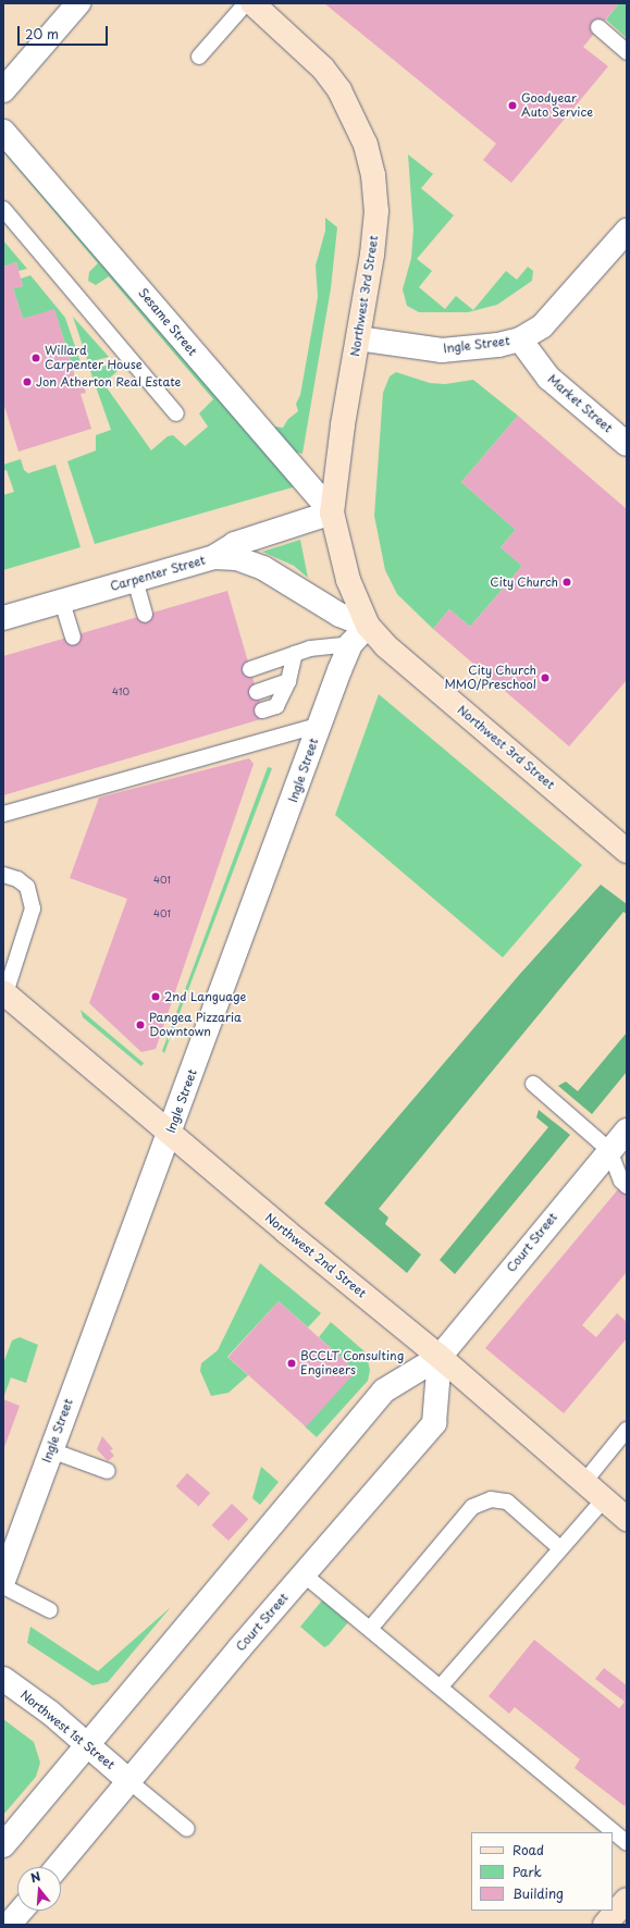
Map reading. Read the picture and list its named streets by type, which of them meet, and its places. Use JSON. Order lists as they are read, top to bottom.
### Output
{
  "streets": {
    "main road": ["Northwest 3rd Street", "Northwest 2nd Street"],
    "street": [
      "Sesame Street",
      "Ingle Street",
      "Market Street",
      "Carpenter Street",
      "Court Street",
      "Northwest 1st Street"
    ]
  },
  "crossings": [
    ["Northwest 3rd Street", "Sesame Street"],
    ["Northwest 3rd Street", "Ingle Street"],
    ["Northwest 3rd Street", "Carpenter Street"],
    ["Sesame Street", "Carpenter Street"],
    ["Ingle Street", "Market Street"],
    ["Ingle Street", "Northwest 2nd Street"],
    ["Court Street", "Northwest 2nd Street"],
    ["Court Street", "Northwest 1st Street"]
  ],
  "places": [
    "Goodyear Auto Service",
    "Willard Carpenter House",
    "Jon Atherton Real Estate",
    "City Church",
    "City Church MMO/Preschool",
    "2nd Language",
    "Pangea Pizzaria Downtown",
    "BCCLT Consulting Engineers"
  ],
  "house_numbers": ["410", "401", "401"],
  "legend": ["Road", "Park", "Building"],
  "scale_bar": "20 m",
  "north": "top"
}
